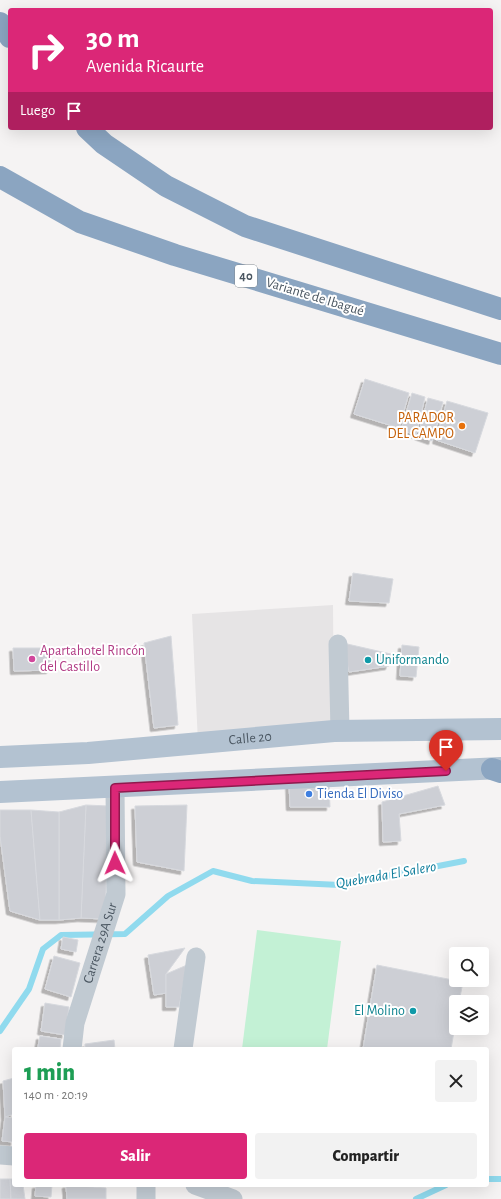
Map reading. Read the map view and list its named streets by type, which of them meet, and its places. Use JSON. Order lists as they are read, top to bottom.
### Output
{
  "streets": {
    "highway": ["40", "Variante de Ibagué"],
    "main road": ["Calle 20"],
    "street": ["Carrera 29A Sur"]
  },
  "water": ["Quebrada El Salero"],
  "places": [
    "PARADOR DEL CAMPO",
    "Apartahotel Rincón del Castillo",
    "Uniformando",
    "Tienda El Diviso",
    "El Molino"
  ],
  "page": {
    "turn": ["30 m", "Avenida Ricaurte"],
    "then": "Luego",
    "heading": ["1 min", "140 m · 20:19"],
    "buttons": ["Salir", "Compartir"]
  }
}
